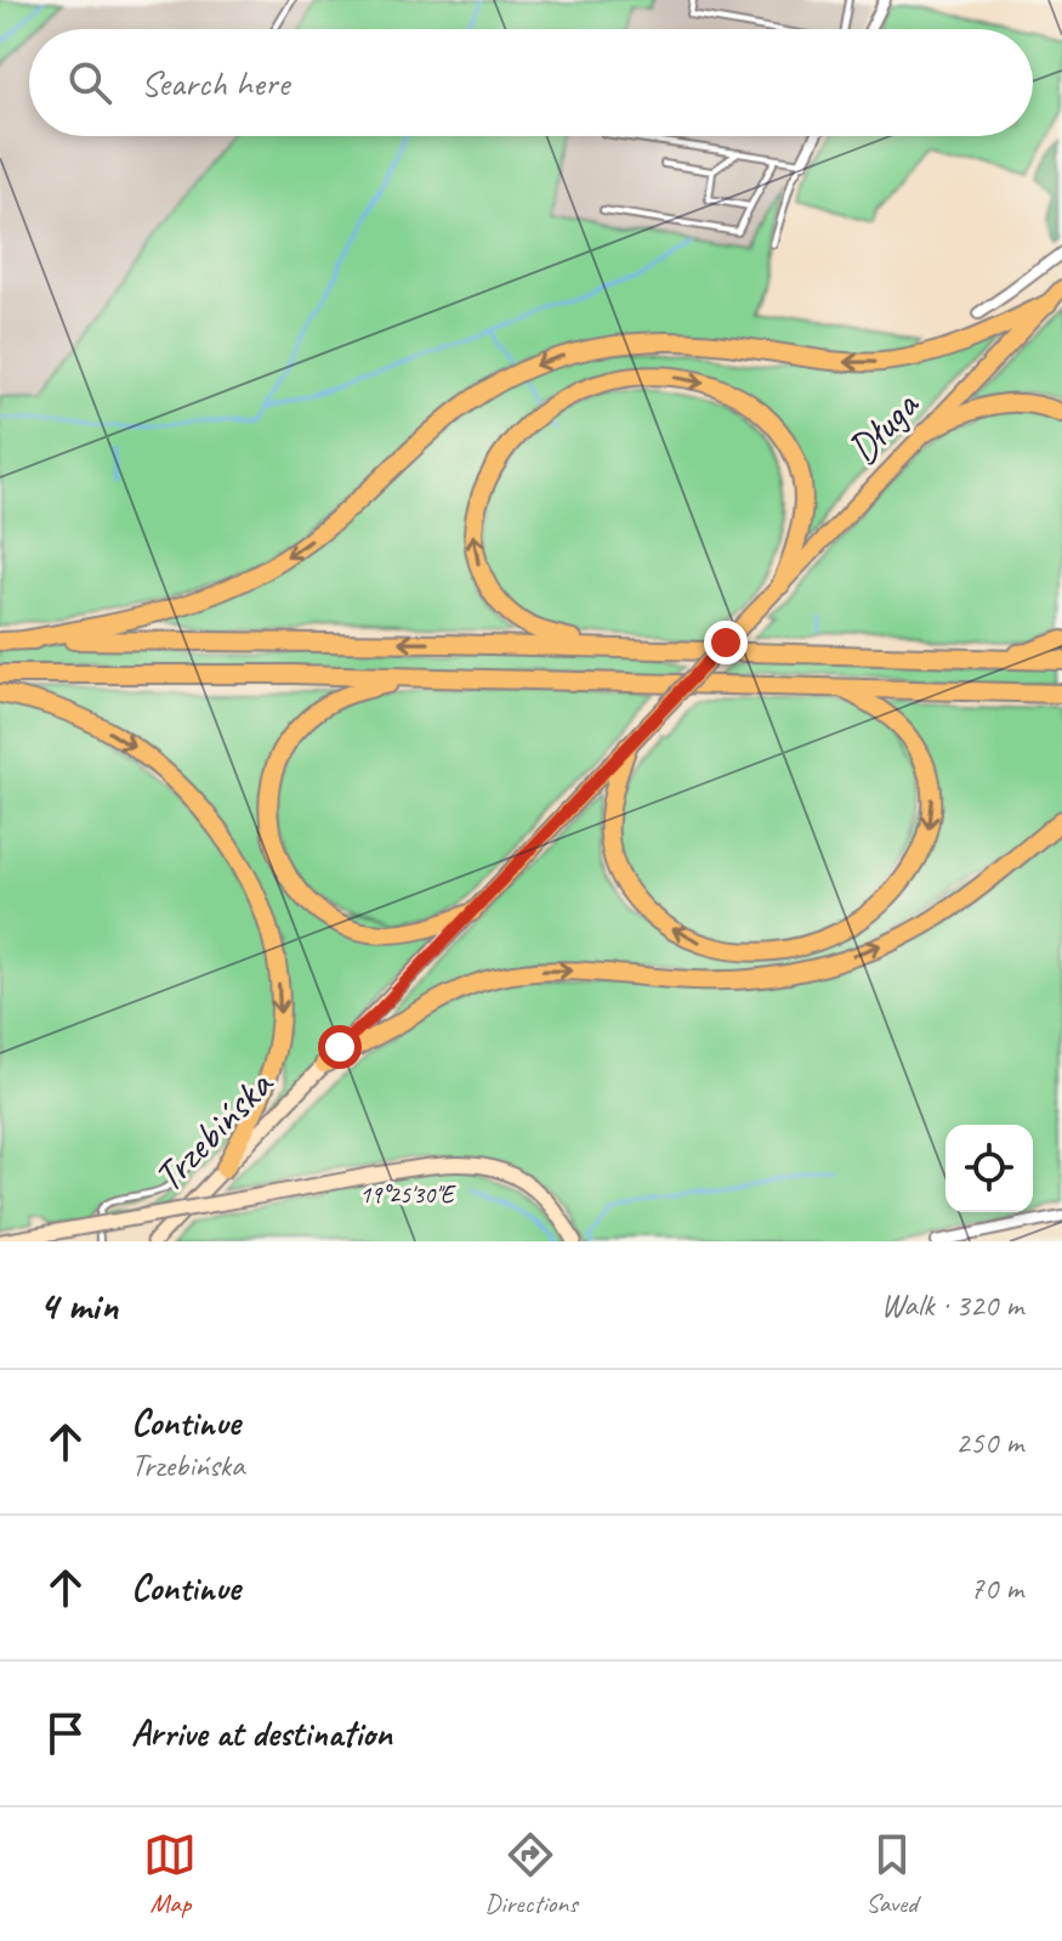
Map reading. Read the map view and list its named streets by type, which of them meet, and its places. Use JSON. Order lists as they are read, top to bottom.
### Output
{
  "streets": {
    "main road": ["Długa", "Trzebińska"]
  },
  "crossings": [
    ["Długa", "Trzebińska"]
  ],
  "page": {
    "search": "Search here",
    "heading": ["4 min", "Walk · 320 m"],
    "list": [
      ["Continue", "Trzebińska", "250 m"],
      ["Continue", "70 m"],
      "Arrive at destination"
    ],
    "nav": ["Map", "Directions", "Saved"]
  },
  "coordinates": ["19°25'30\"E"]
}
